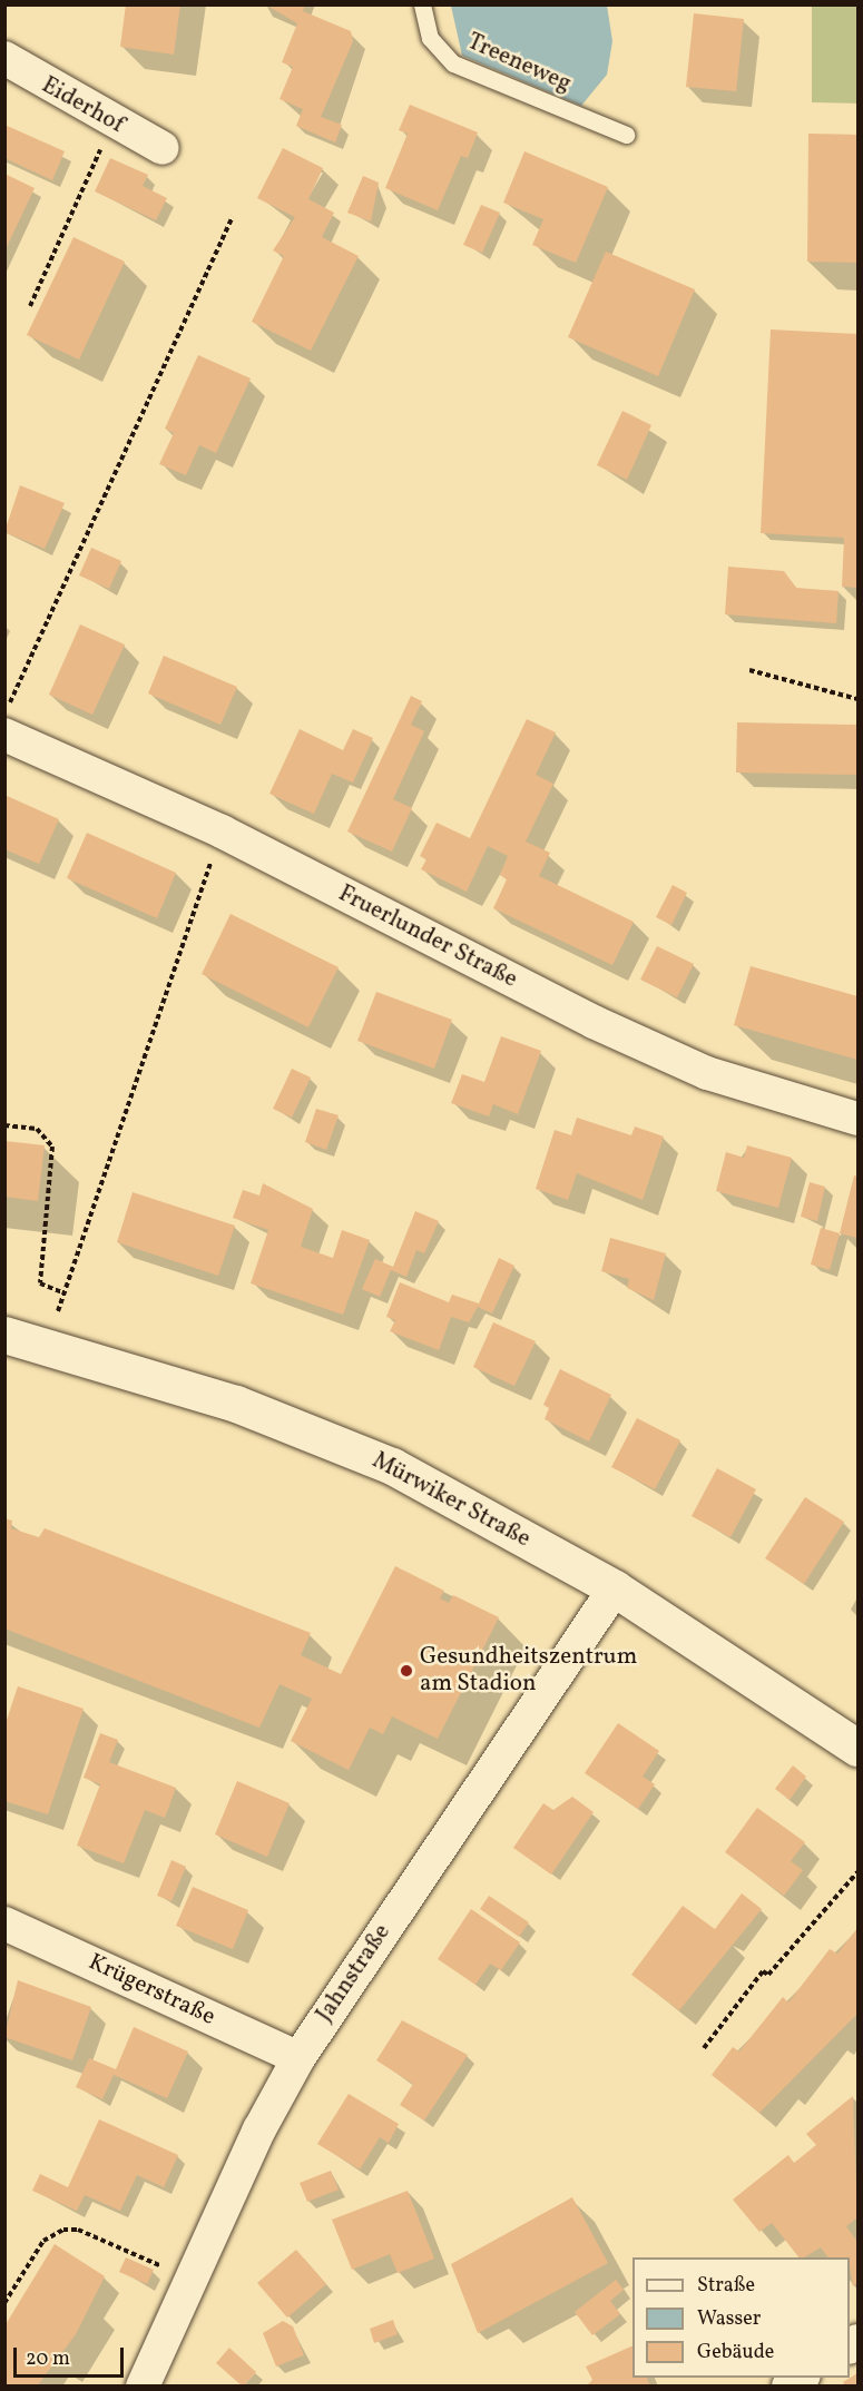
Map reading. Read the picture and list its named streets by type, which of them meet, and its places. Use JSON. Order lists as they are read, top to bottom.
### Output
{
  "streets": {
    "main road": ["Mürwiker Straße"],
    "street": [
      "Eiderhof",
      "Fruerlunder Straße",
      "Jahnstraße",
      "Krügerstraße"
    ],
    "lane": ["Treeneweg"]
  },
  "crossings": [
    ["Mürwiker Straße", "Jahnstraße"],
    ["Jahnstraße", "Krügerstraße"]
  ],
  "places": ["Gesundheitszentrum am Stadion"],
  "legend": ["Straße", "Wasser", "Gebäude"],
  "scale_bar": "20 m"
}
